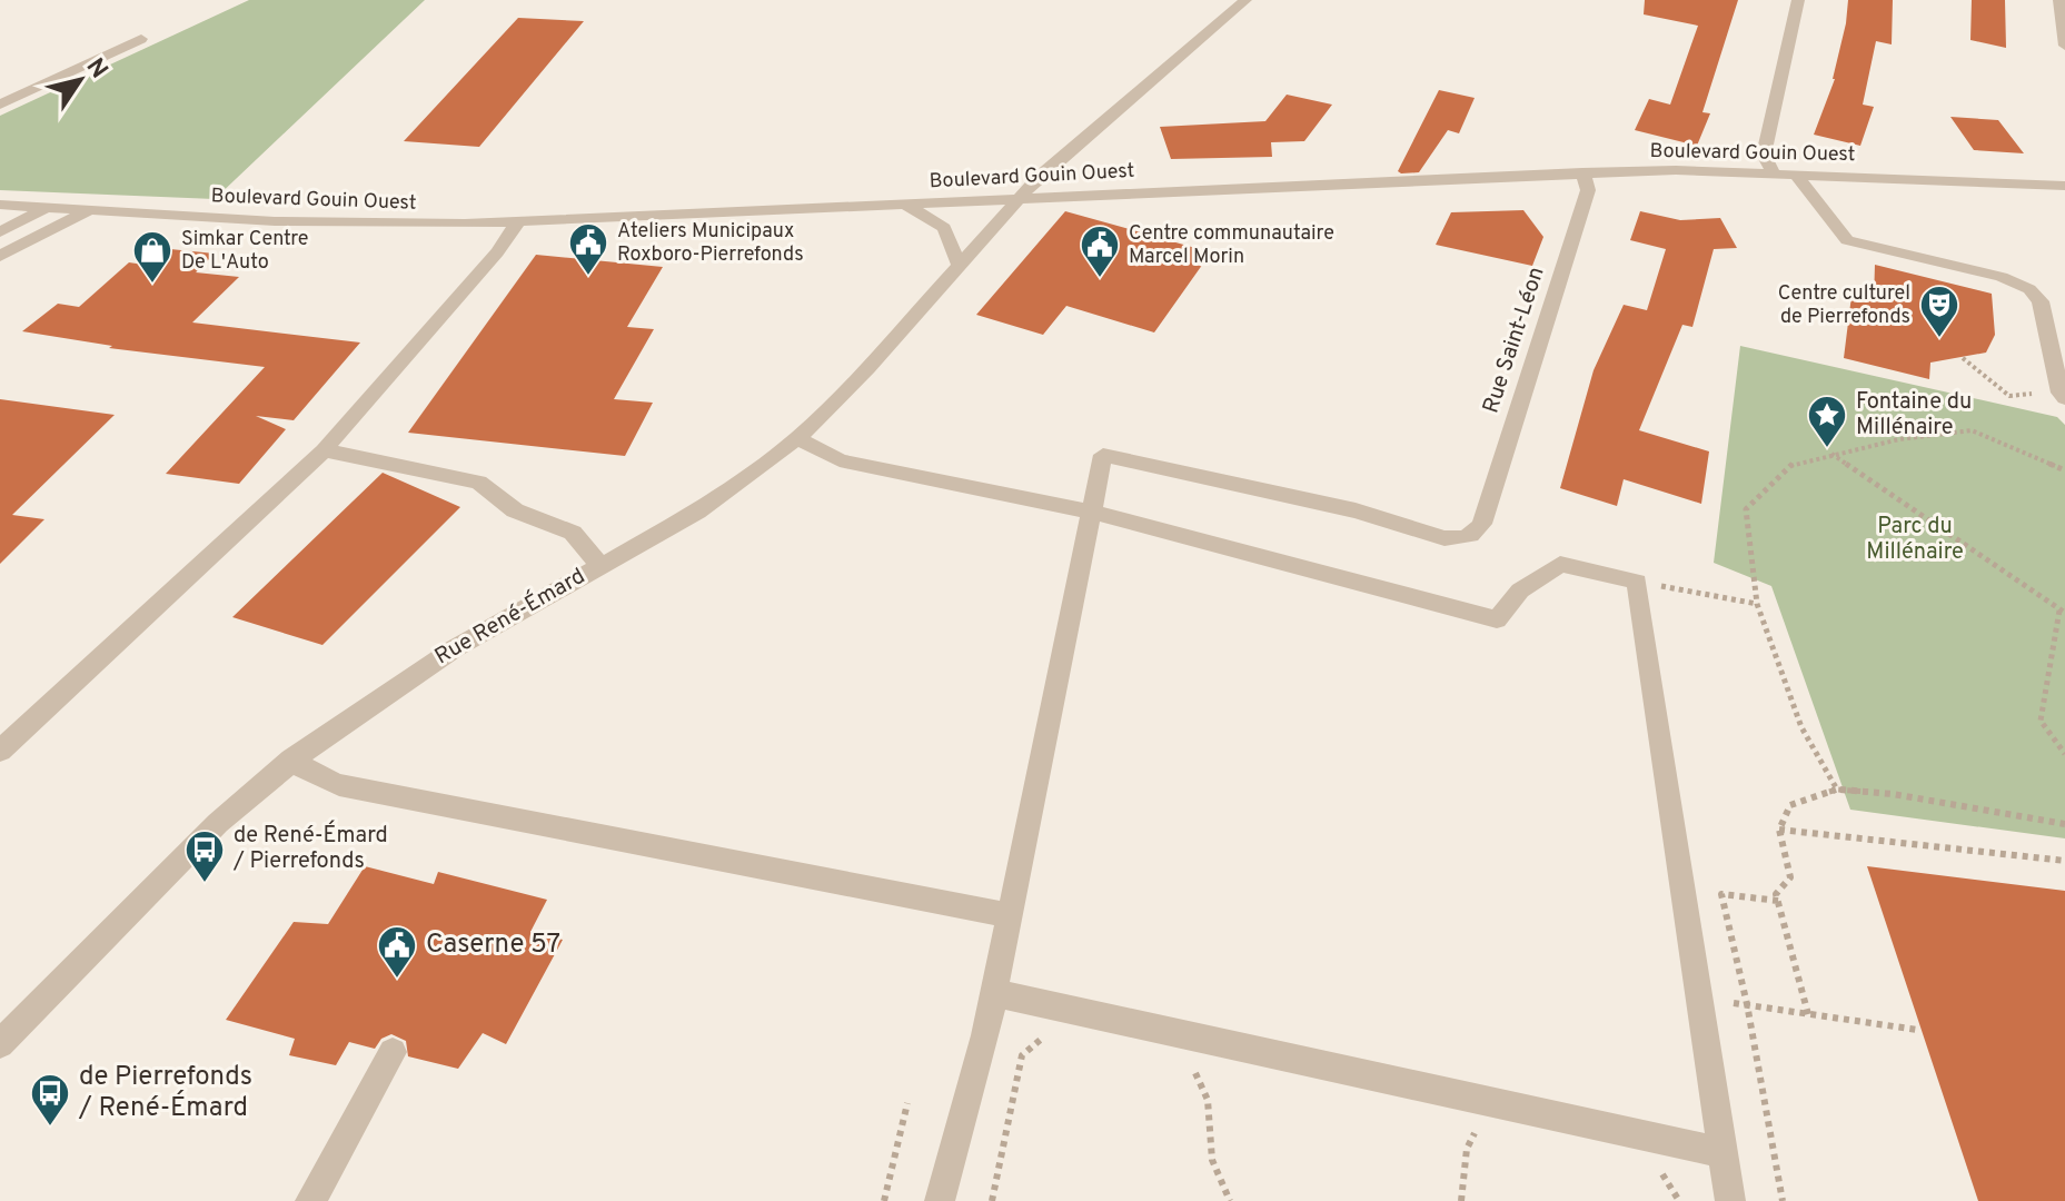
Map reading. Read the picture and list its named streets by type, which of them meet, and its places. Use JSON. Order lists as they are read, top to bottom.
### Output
{
  "streets": {
    "street": ["Boulevard Gouin Ouest", "Rue Saint-Léon", "Rue René-Émard"]
  },
  "crossings": [
    ["Boulevard Gouin Ouest", "Rue Saint-Léon"],
    ["Boulevard Gouin Ouest", "Rue René-Émard"]
  ],
  "parks": ["Parc du Millénaire"],
  "places": {
    "public building": ["Ateliers Municipaux Roxboro-Pierrefonds", "Centre communautaire Marcel Morin", "Caserne 57"],
    "shop": ["Simkar Centre De L'Auto"],
    "theatre": ["Centre culturel de Pierrefonds"],
    "place": ["Fontaine du Millénaire"],
    "bus stop": ["de René-Émard / Pierrefonds", "de Pierrefonds / René-Émard"]
  },
  "north": "top right"
}
